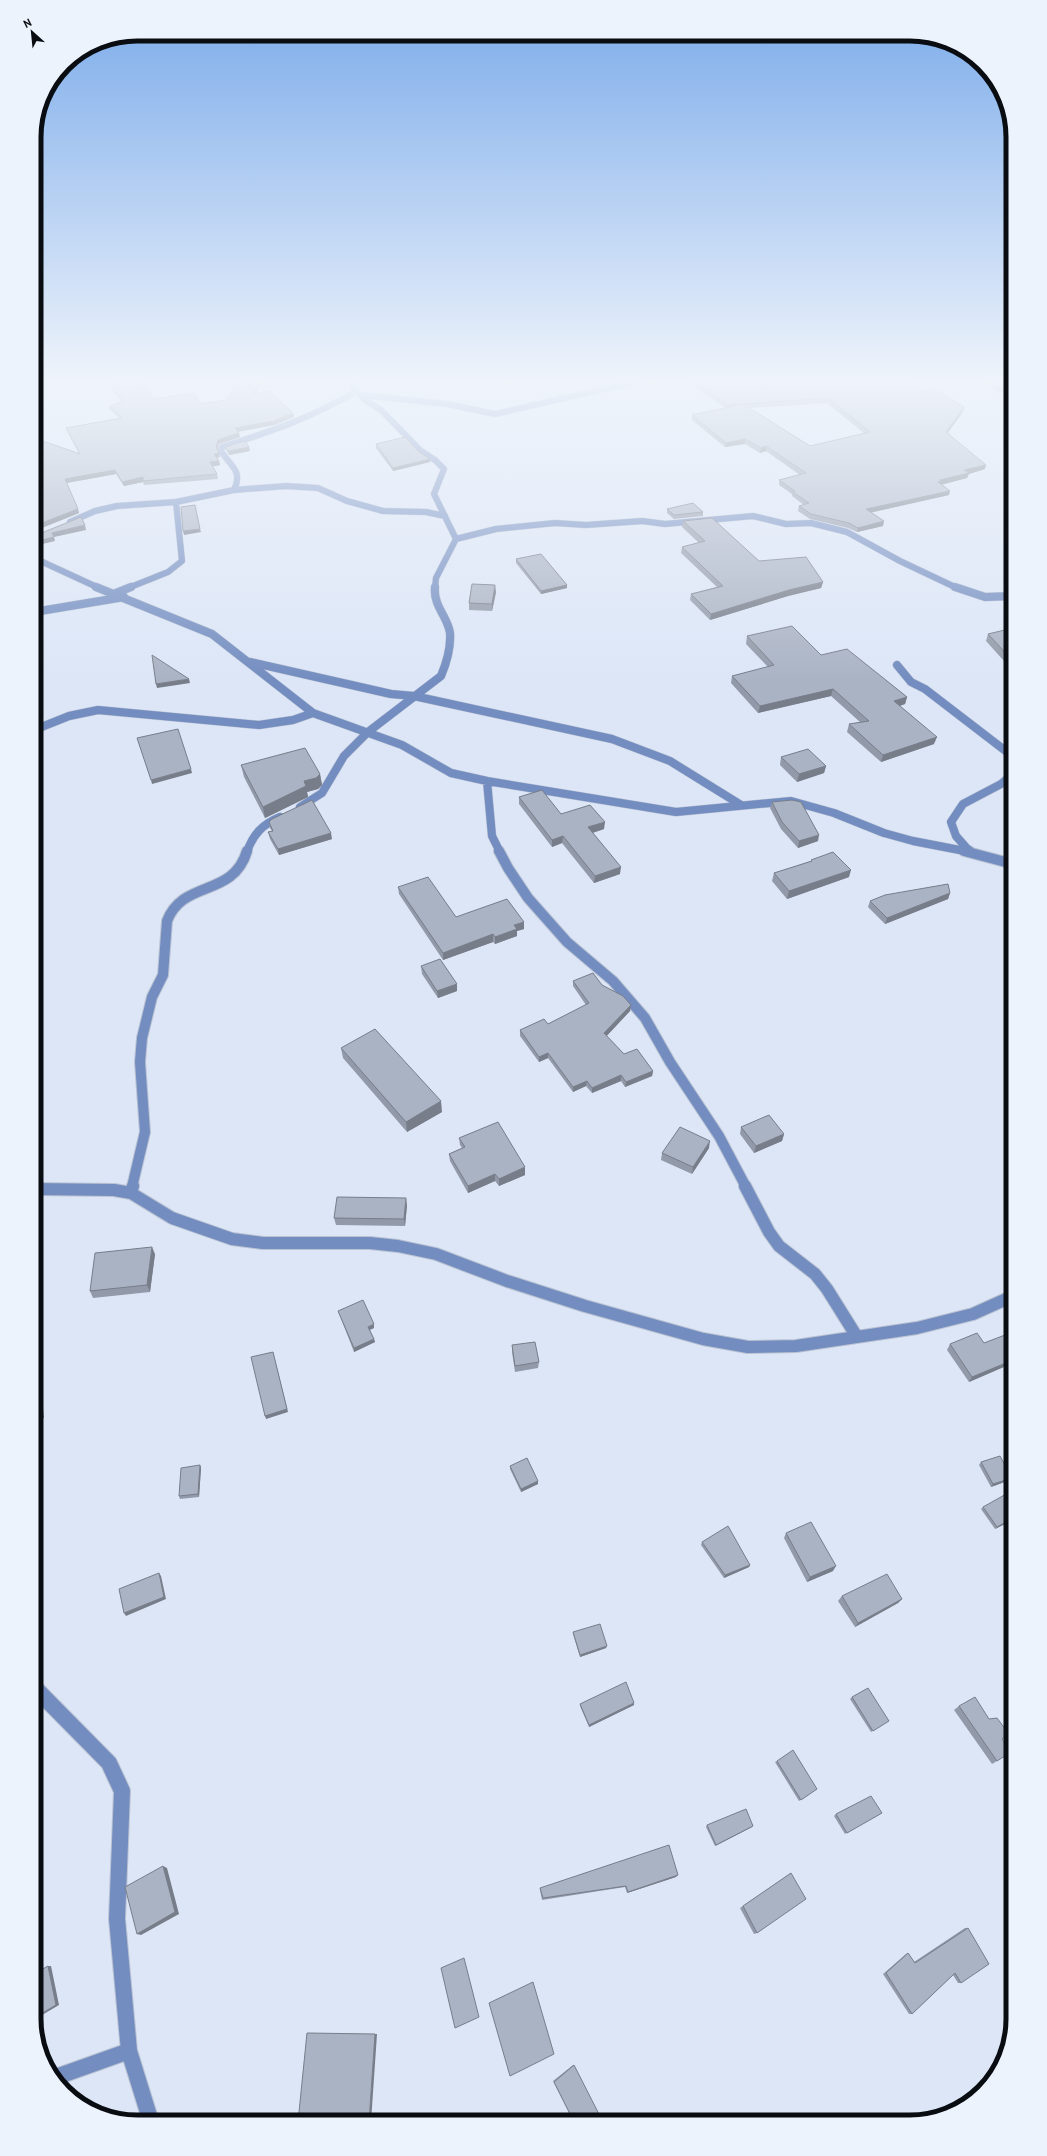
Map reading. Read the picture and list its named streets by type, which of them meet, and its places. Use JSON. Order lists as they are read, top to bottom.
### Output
{
  "north": "top left"
}
